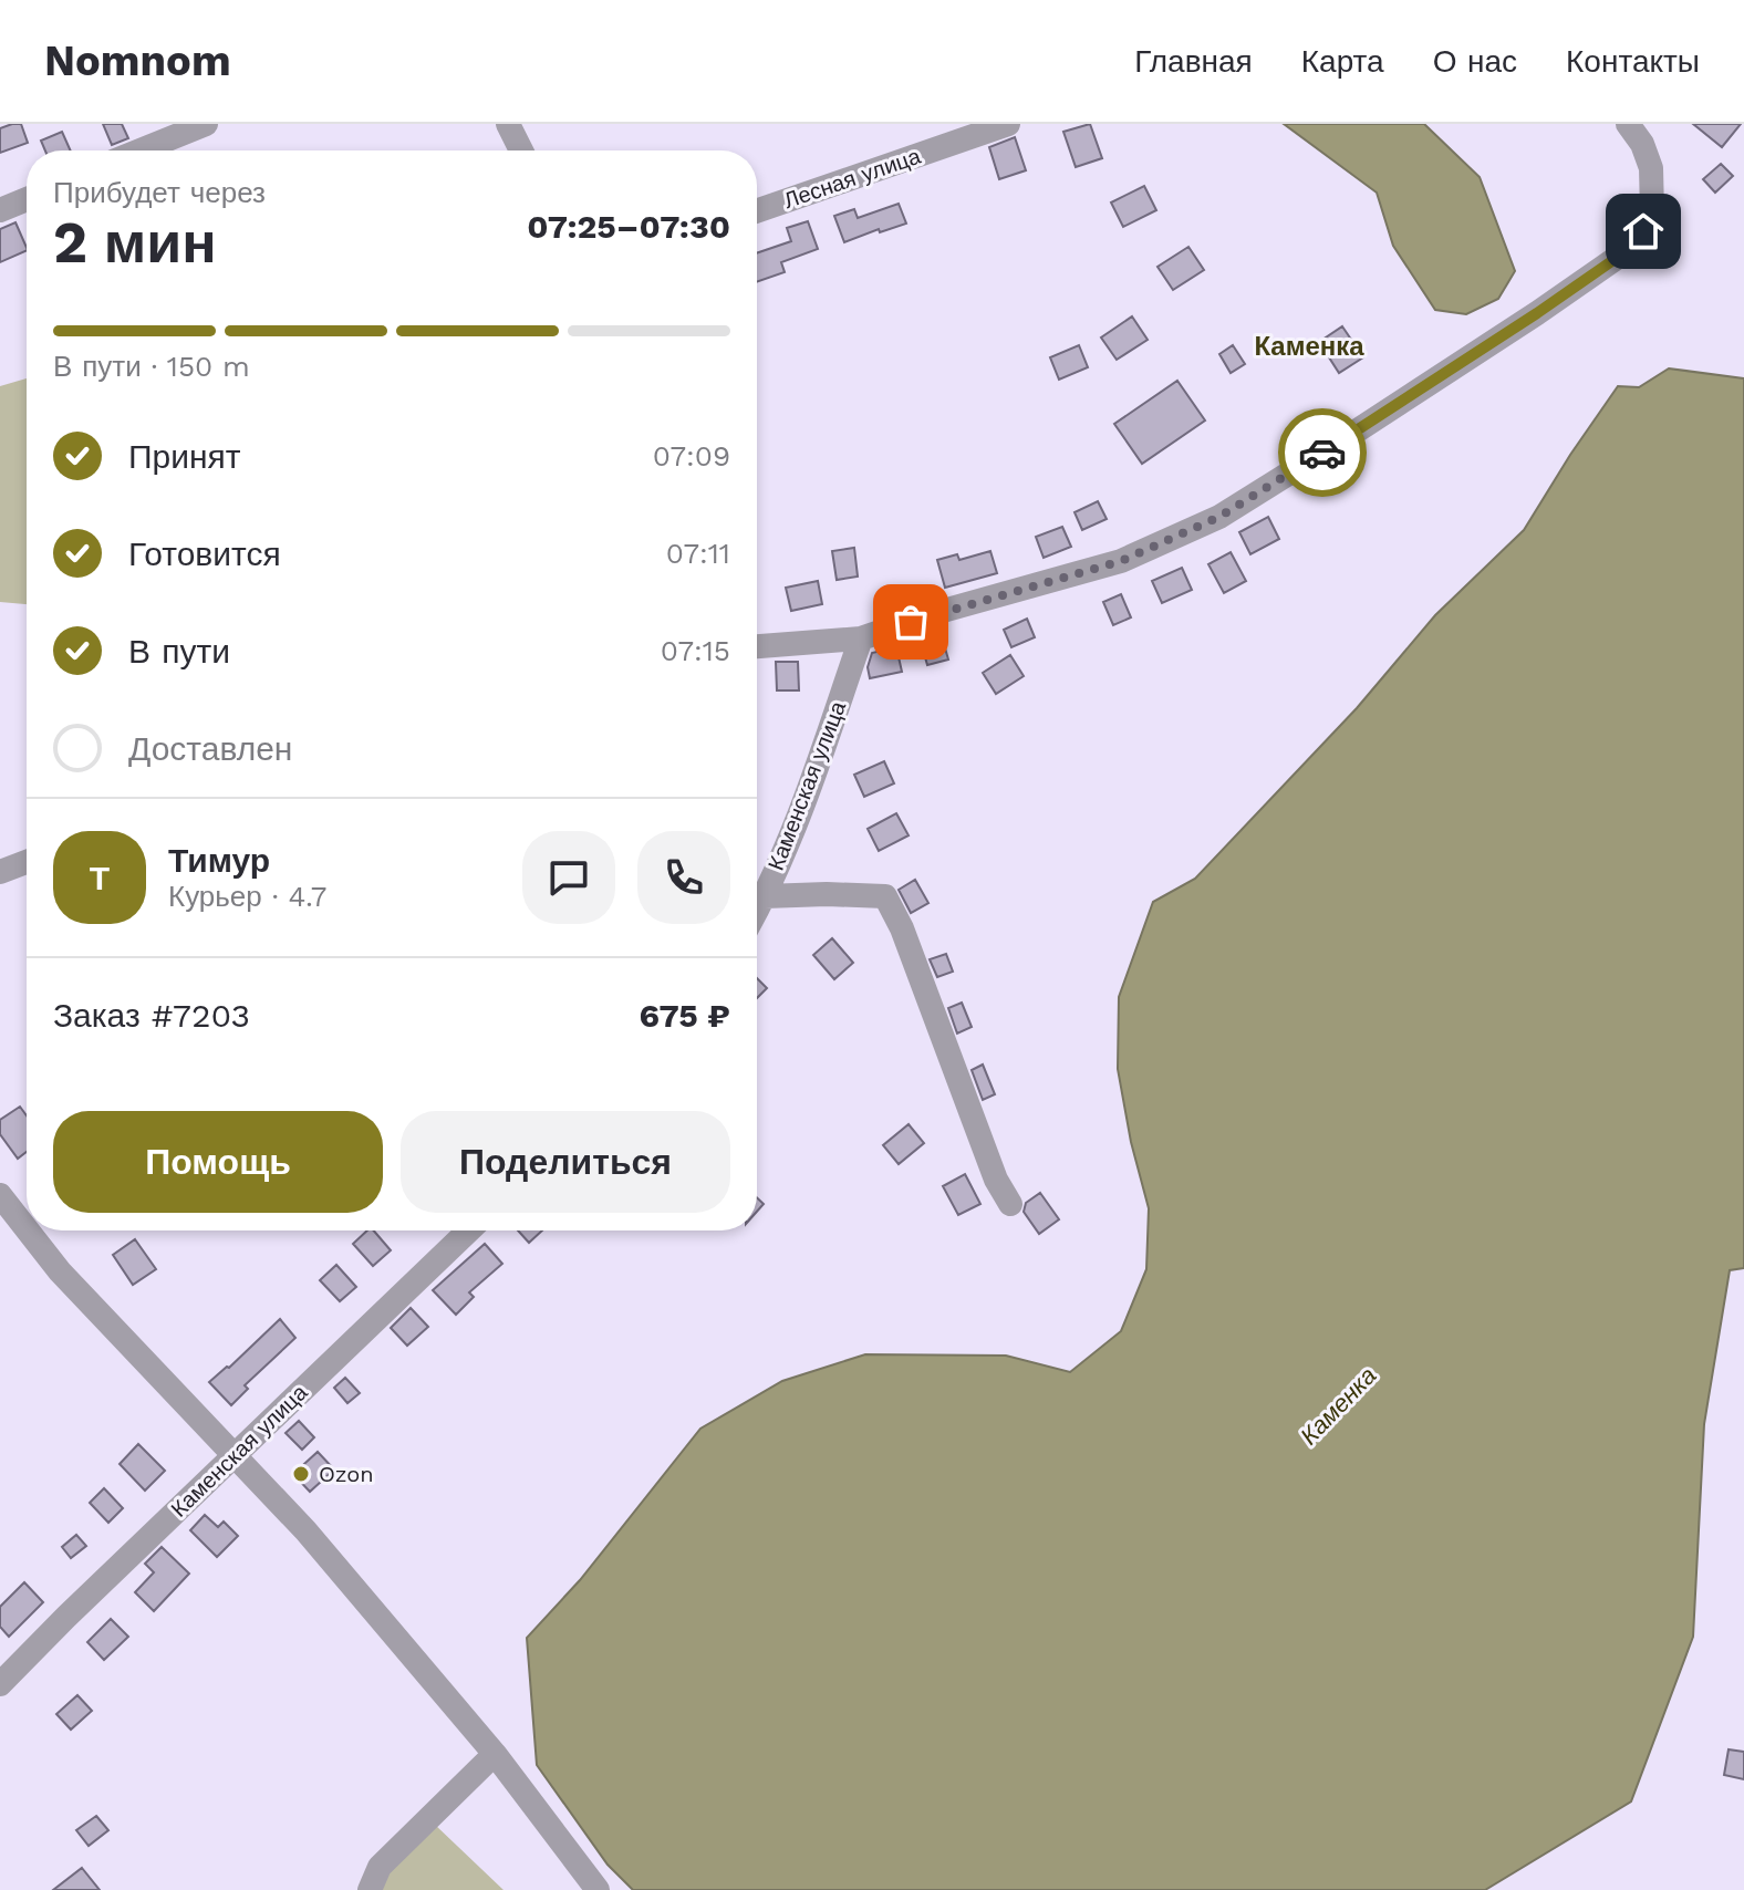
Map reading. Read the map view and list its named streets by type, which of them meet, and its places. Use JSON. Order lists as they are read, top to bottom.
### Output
{
  "streets": {
    "street": ["Лесная улица", "Каменская улица"]
  },
  "districts": ["Каменка"],
  "water": ["Каменка"],
  "places": ["Ozon"],
  "page": {
    "header": "Nomnom",
    "nav": [
      "Главная",
      "Карта",
      "О нас",
      "Контакты"
    ],
    "heading": ["2 мин", "Прибудет через", "07:25–07:30"],
    "panel": [
      "Тимур",
      "Курьер · 4.7",
      "Заказ #7203",
      "675 ₽"
    ],
    "bar": "В пути · 150 m",
    "list": [
      ["Принят", "07:09"],
      ["Готовится", "07:11"],
      ["В пути", "07:15"],
      "Доставлен"
    ],
    "round": "Т",
    "buttons": ["Помощь", "Поделиться"]
  }
}
